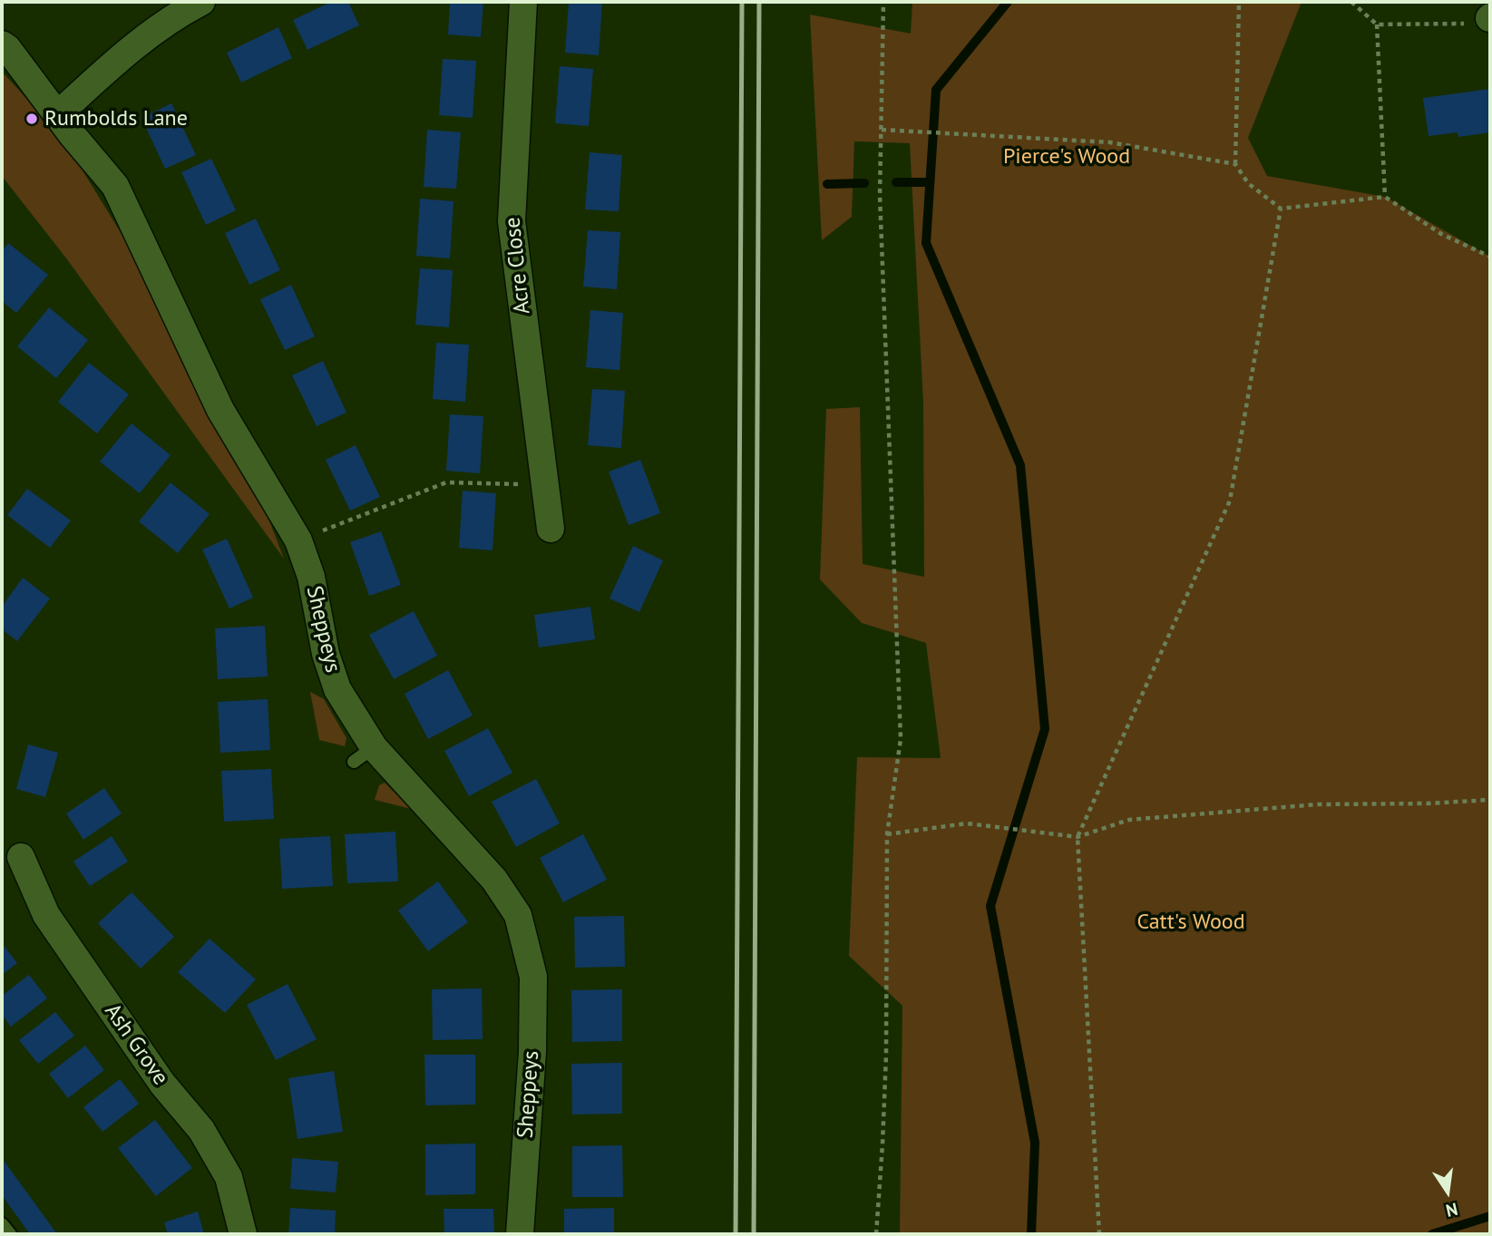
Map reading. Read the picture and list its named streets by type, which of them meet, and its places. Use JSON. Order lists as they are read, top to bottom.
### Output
{
  "streets": {
    "street": ["Acre Close", "Sheppeys", "Ash Grove"]
  },
  "parks": ["Pierce's Wood", "Catt's Wood"],
  "places": ["Rumbolds Lane"],
  "north": "bottom"
}
